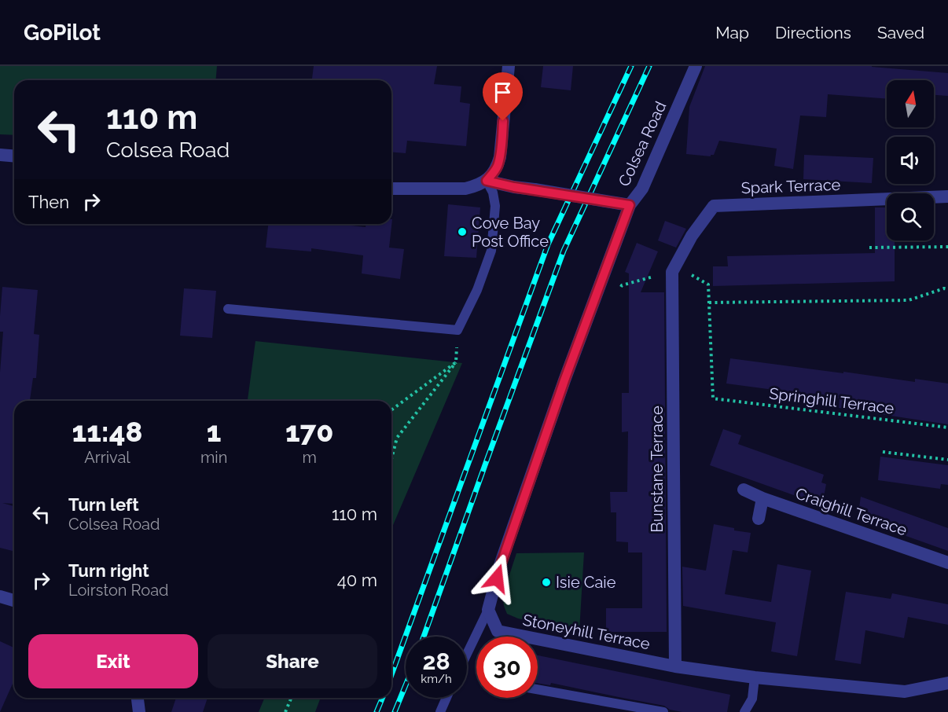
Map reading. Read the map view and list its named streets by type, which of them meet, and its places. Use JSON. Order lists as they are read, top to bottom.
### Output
{
  "streets": {
    "street": [
      "Colsea Road",
      "Spark Terrace",
      "Bunstane Terrace",
      "Craighill Terrace",
      "Stoneyhill Terrace"
    ],
    "path": ["Springhill Terrace"]
  },
  "crossings": [
    ["Spark Terrace", "Bunstane Terrace"],
    ["Bunstane Terrace", "Stoneyhill Terrace"]
  ],
  "places": ["Cove Bay Post Office", "Isie Caie"],
  "north": "top",
  "page": {
    "header": "GoPilot",
    "nav": ["Map", "Directions", "Saved"],
    "turn": ["110 m", "Colsea Road"],
    "then": "Then",
    "eta": [
      "11:48",
      "Arrival",
      "1",
      "min",
      "170",
      "m"
    ],
    "list": [
      {
        "name": "Turn left",
        "note": "Colsea Road",
        "value": "110 m"
      },
      {
        "name": "Turn right",
        "note": "Loirston Road",
        "value": "40 m"
      }
    ],
    "buttons": ["Exit", "Share"],
    "speed": "28 km/h",
    "limit": "30"
  }
}
